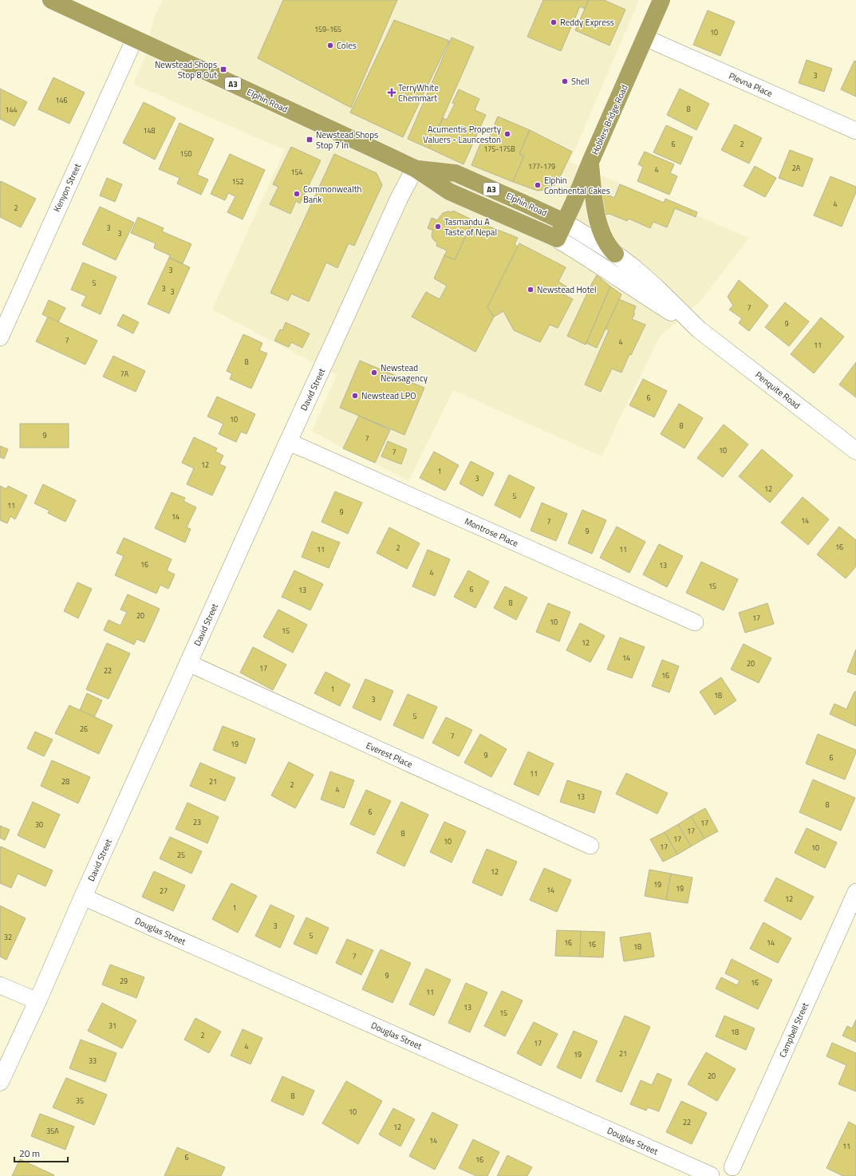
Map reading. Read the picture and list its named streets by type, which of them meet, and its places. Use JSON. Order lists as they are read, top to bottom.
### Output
{
  "streets": {
    "highway": ["A3", "Elphin Road", "Hoblers Bridge Road"],
    "street": [
      "Plevna Place",
      "Kenyon Street",
      "David Street",
      "Penquite Road",
      "Montrose Place",
      "Everest Place",
      "Douglas Street",
      "Campbell Street"
    ]
  },
  "crossings": [
    ["Plevna Place", "Hoblers Bridge Road"],
    ["Elphin Road", "Hoblers Bridge Road"],
    ["Elphin Road", "Kenyon Street"],
    ["Elphin Road", "David Street"],
    ["Elphin Road", "Penquite Road"],
    ["Hoblers Bridge Road", "Penquite Road"],
    ["David Street", "Montrose Place"],
    ["David Street", "Everest Place"],
    ["David Street", "Douglas Street"]
  ],
  "places": {
    "other": [
      "Reddy Express",
      "Coles",
      "Shell",
      "Acumentis Property Valuers - Launceston",
      "Elphin Continental Cakes",
      "Commonwealth Bank",
      "Tasmandu A Taste of Nepal",
      "Newstead Hotel",
      "Newstead Newsagency",
      "Newstead LPO"
    ],
    "transit": ["Newstead Shops Stop 8 Out", "Newstead Shops Stop 7 In"],
    "health": ["TerryWhite Chemmart"]
  },
  "house_numbers": [
    "159-165",
    "10",
    "3",
    "146",
    "8",
    "144",
    "148",
    "6",
    "2",
    "175-175B",
    "150",
    "177-179",
    "2A",
    "4",
    "154",
    "152",
    "4",
    "2",
    "3",
    "3",
    "3",
    "5",
    "3",
    "3",
    "7",
    "9",
    "7",
    "4",
    "11",
    "8",
    "7A",
    "6",
    "10",
    "8",
    "9",
    "7",
    "10",
    "7",
    "12",
    "1",
    "3",
    "12",
    "5",
    "11",
    "9",
    "14",
    "14",
    "7",
    "9",
    "16",
    "2",
    "11",
    "11",
    "16",
    "13",
    "4",
    "15",
    "6",
    "13",
    "8",
    "20",
    "17",
    "10",
    "15",
    "12",
    "14",
    "20",
    "17",
    "22",
    "16",
    "1",
    "18",
    "3",
    "5",
    "26",
    "7",
    "19",
    "9",
    "6",
    "11",
    "28",
    "21",
    "2",
    "4",
    "13",
    "8",
    "6",
    "23",
    "17",
    "30",
    "17",
    "8",
    "17",
    "10",
    "17",
    "10",
    "25",
    "12",
    "19",
    "19",
    "14",
    "27",
    "12",
    "1",
    "3",
    "5",
    "32",
    "16",
    "14",
    "16",
    "18",
    "7",
    "9",
    "29",
    "16",
    "11",
    "13",
    "15",
    "31",
    "18",
    "2",
    "17",
    "4",
    "21",
    "19",
    "33",
    "20",
    "8",
    "35",
    "10",
    "22",
    "12",
    "35A",
    "14",
    "11",
    "6",
    "16"
  ],
  "scale_bar": "20 m"
}
